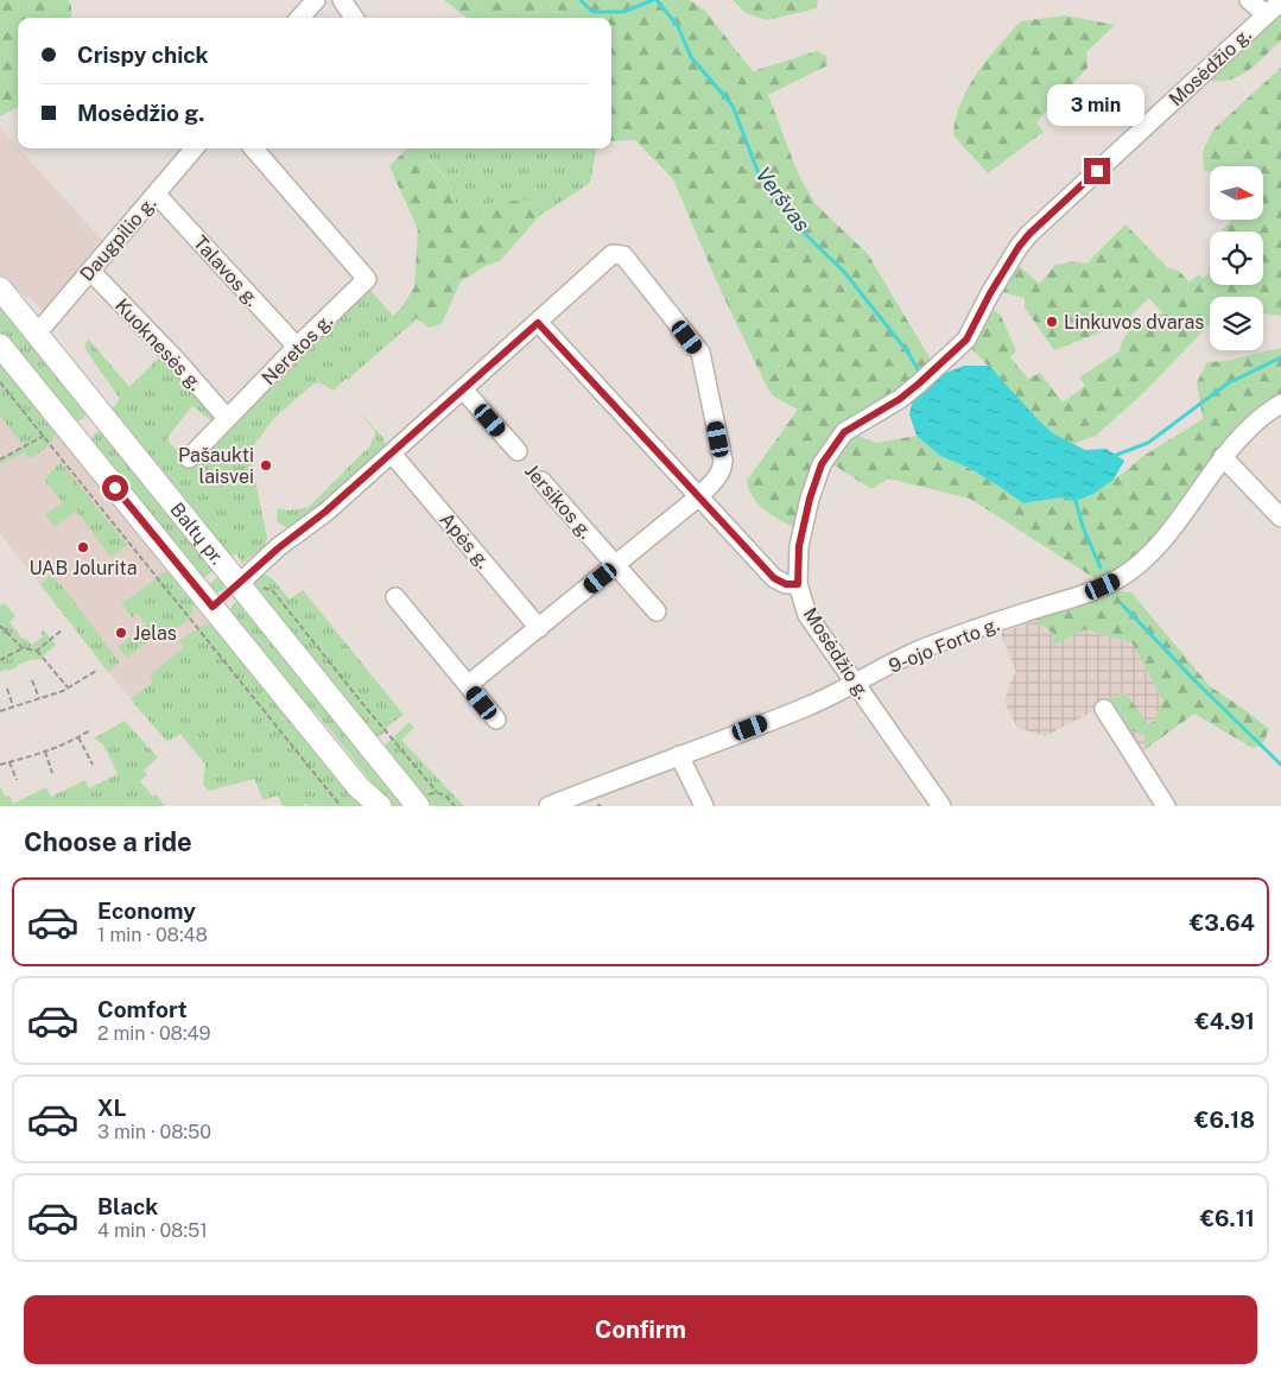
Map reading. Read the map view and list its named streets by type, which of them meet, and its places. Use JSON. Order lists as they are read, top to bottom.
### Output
{
  "streets": {
    "main road": ["Baltų pr."],
    "street": [
      "Mosėdžio g.",
      "Daugpilio g.",
      "Talavos g.",
      "Kuoknesės g.",
      "Neretos g.",
      "Jersikos g.",
      "Apės g.",
      "9-ojo Forto g."
    ]
  },
  "crossings": [
    ["Mosėdžio g.", "9-ojo Forto g."],
    ["Daugpilio g.", "Talavos g."],
    ["Daugpilio g.", "Kuoknesės g."],
    ["Daugpilio g.", "Baltų pr."],
    ["Talavos g.", "Neretos g."],
    ["Kuoknesės g.", "Neretos g."]
  ],
  "water": ["Veršvas"],
  "places": [
    "Linkuvos dvaras",
    "Pašaukti laisvei",
    "UAB Jolurita",
    "Jelas"
  ],
  "north": "right",
  "page": {
    "banner": ["Crispy chick", "Mosėdžio g."],
    "bubble": "3 min",
    "heading": "Choose a ride",
    "list": [
      {
        "name": "Economy",
        "note": "1 min · 08:48",
        "value": "€3.64"
      },
      {
        "name": "Comfort",
        "note": "2 min · 08:49",
        "value": "€4.91"
      },
      {
        "name": "XL",
        "note": "3 min · 08:50",
        "value": "€6.18"
      },
      {
        "name": "Black",
        "note": "4 min · 08:51",
        "value": "€6.11"
      }
    ],
    "buttons": "Confirm"
  }
}
